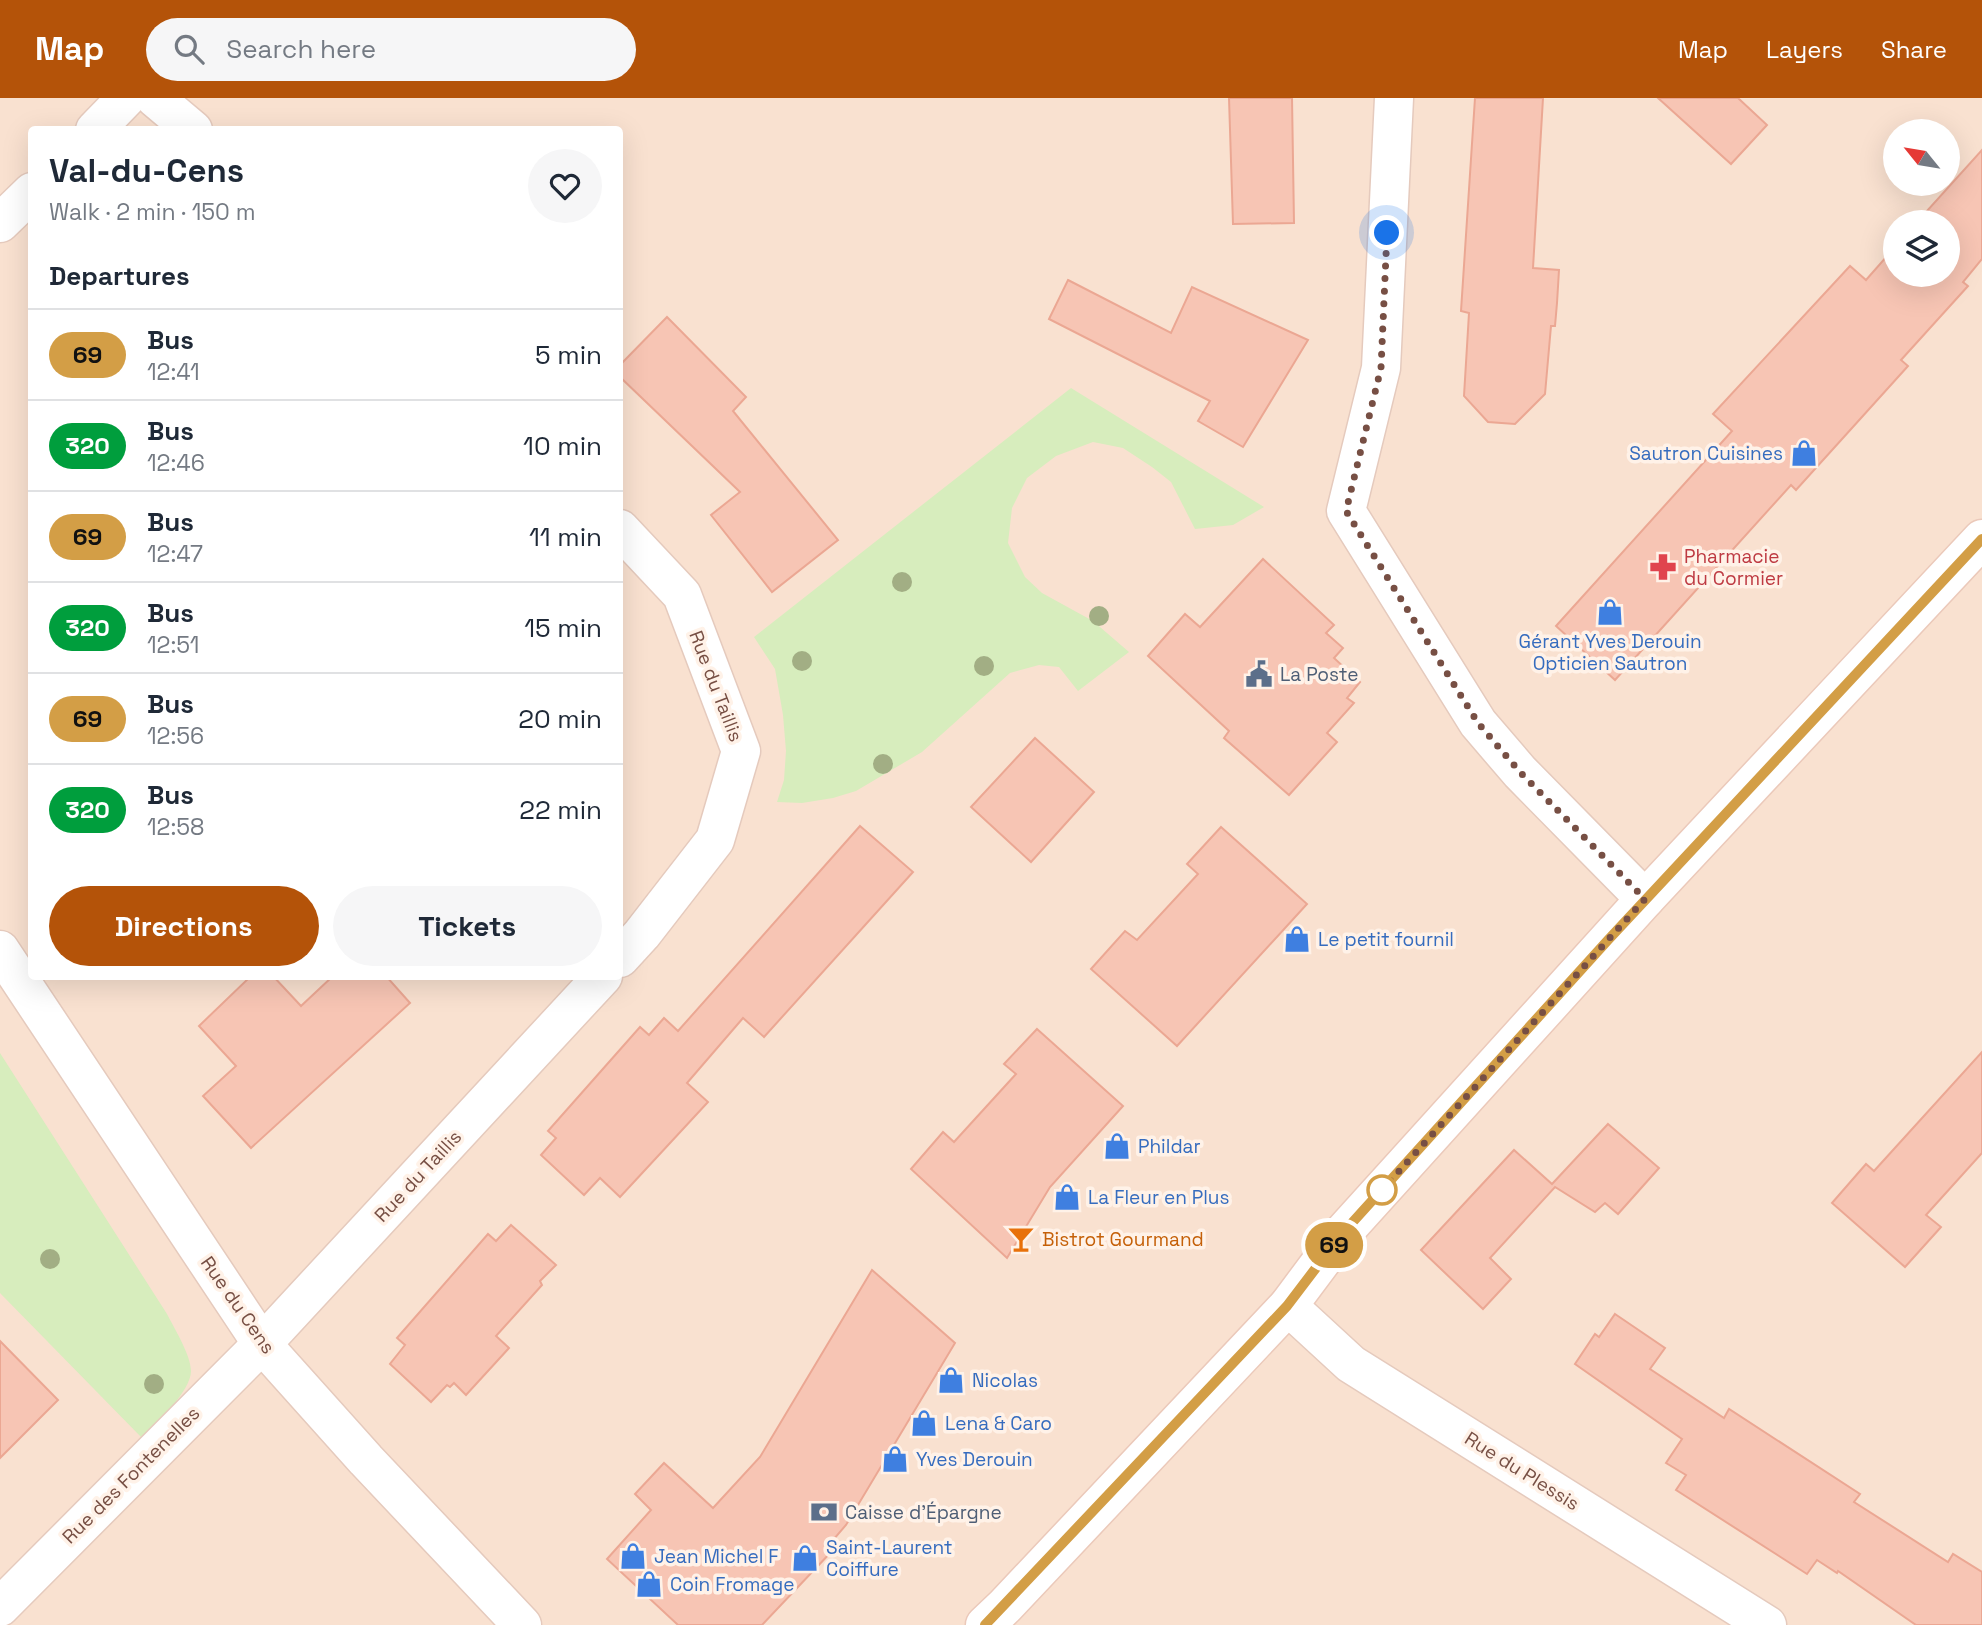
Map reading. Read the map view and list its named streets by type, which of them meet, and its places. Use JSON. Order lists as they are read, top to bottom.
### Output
{
  "streets": {
    "street": [
      "Rue du Taillis",
      "Rue du Cens",
      "Rue du Plessis",
      "Rue des Fontenelles"
    ]
  },
  "crossings": [
    ["Rue du Taillis", "Rue du Cens"],
    ["Rue du Taillis", "Rue des Fontenelles"],
    ["Rue du Cens", "Rue des Fontenelles"]
  ],
  "places": {
    "shop": [
      "Sautron Cuisines",
      "Gérant Yves Derouin Opticien Sautron",
      "Le petit fournil",
      "Phildar",
      "La Fleur en Plus",
      "Nicolas",
      "Lena & Caro",
      "Yves Derouin",
      "Jean Michel F",
      "Saint-Laurent Coiffure",
      "Coin Fromage"
    ],
    "pharmacy": ["Pharmacie du Cormier"],
    "public building": ["La Poste"],
    "bar": ["Bistrot Gourmand"],
    "bank": ["Caisse d'Épargne"]
  },
  "lines": ["bus line 69"],
  "north": "top left",
  "page": {
    "header": "Map",
    "search": "Search here",
    "nav": ["Map", "Layers", "Share"],
    "on_map": "69",
    "heading": [
      ["Val-du-Cens", "Walk · 2 min · 150 m"],
      "Departures"
    ],
    "list": [
      {
        "mark": "69",
        "name": "Bus",
        "note": "12:41",
        "value": "5 min"
      },
      {
        "mark": "320",
        "name": "Bus",
        "note": "12:46",
        "value": "10 min"
      },
      {
        "mark": "69",
        "name": "Bus",
        "note": "12:47",
        "value": "11 min"
      },
      {
        "mark": "320",
        "name": "Bus",
        "note": "12:51",
        "value": "15 min"
      },
      {
        "mark": "69",
        "name": "Bus",
        "note": "12:56",
        "value": "20 min"
      },
      {
        "mark": "320",
        "name": "Bus",
        "note": "12:58",
        "value": "22 min"
      }
    ],
    "buttons": ["Directions", "Tickets"]
  }
}
